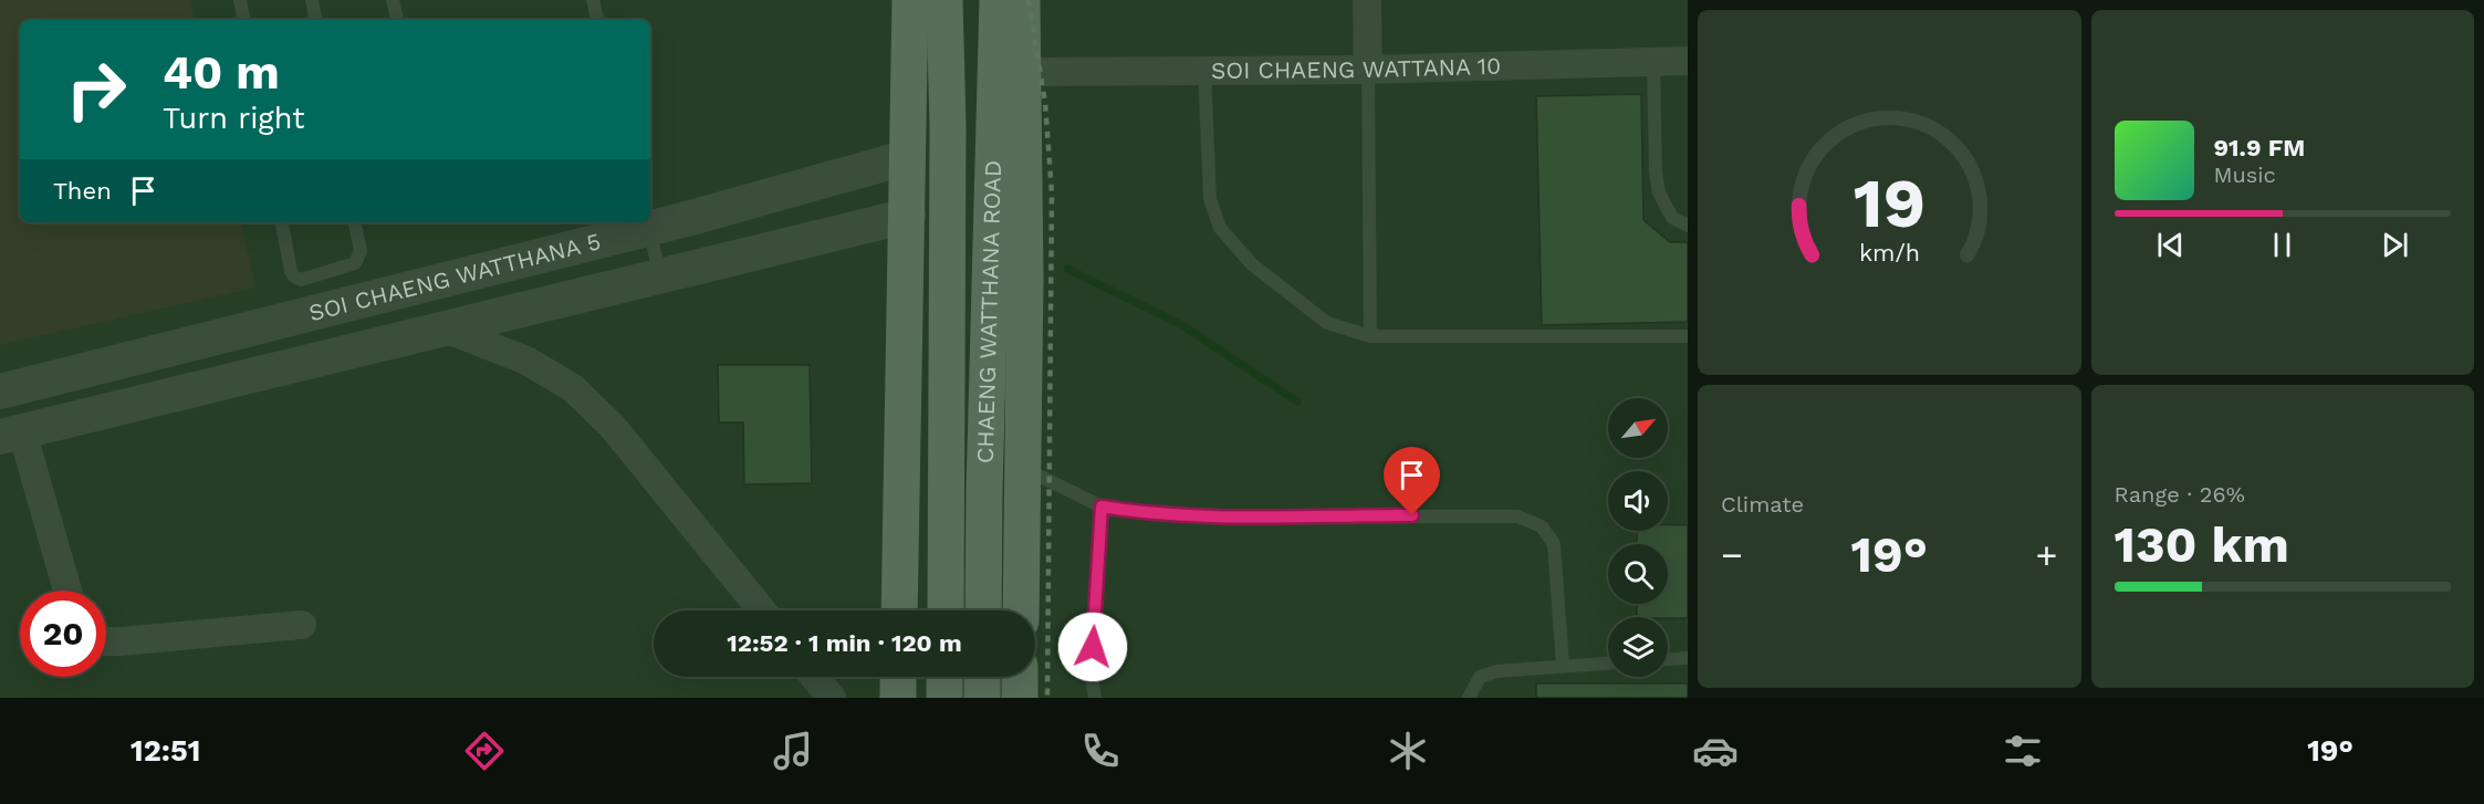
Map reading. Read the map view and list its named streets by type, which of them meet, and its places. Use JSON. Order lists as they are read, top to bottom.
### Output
{
  "streets": {
    "main road": ["CHAENG WATTHANA ROAD"],
    "street": ["SOI CHAENG WATTANA 10", "SOI CHAENG WATTHANA 5"]
  },
  "crossings": [
    ["SOI CHAENG WATTANA 10", "CHAENG WATTHANA ROAD"]
  ],
  "north": "top right",
  "page": {
    "turn": ["40 m", "Turn right"],
    "song": ["91.9 FM", "Music"],
    "then": "Then",
    "tile": [
      "Climate",
      ["Range · 26%", "130 km"]
    ],
    "heat": ["−", "19°", "+"],
    "limit": "20",
    "trip": "12:52 · 1 min · 120 m",
    "tabs": ["12:51", "19°"],
    "gauge": ["19", "km/h"]
  }
}
